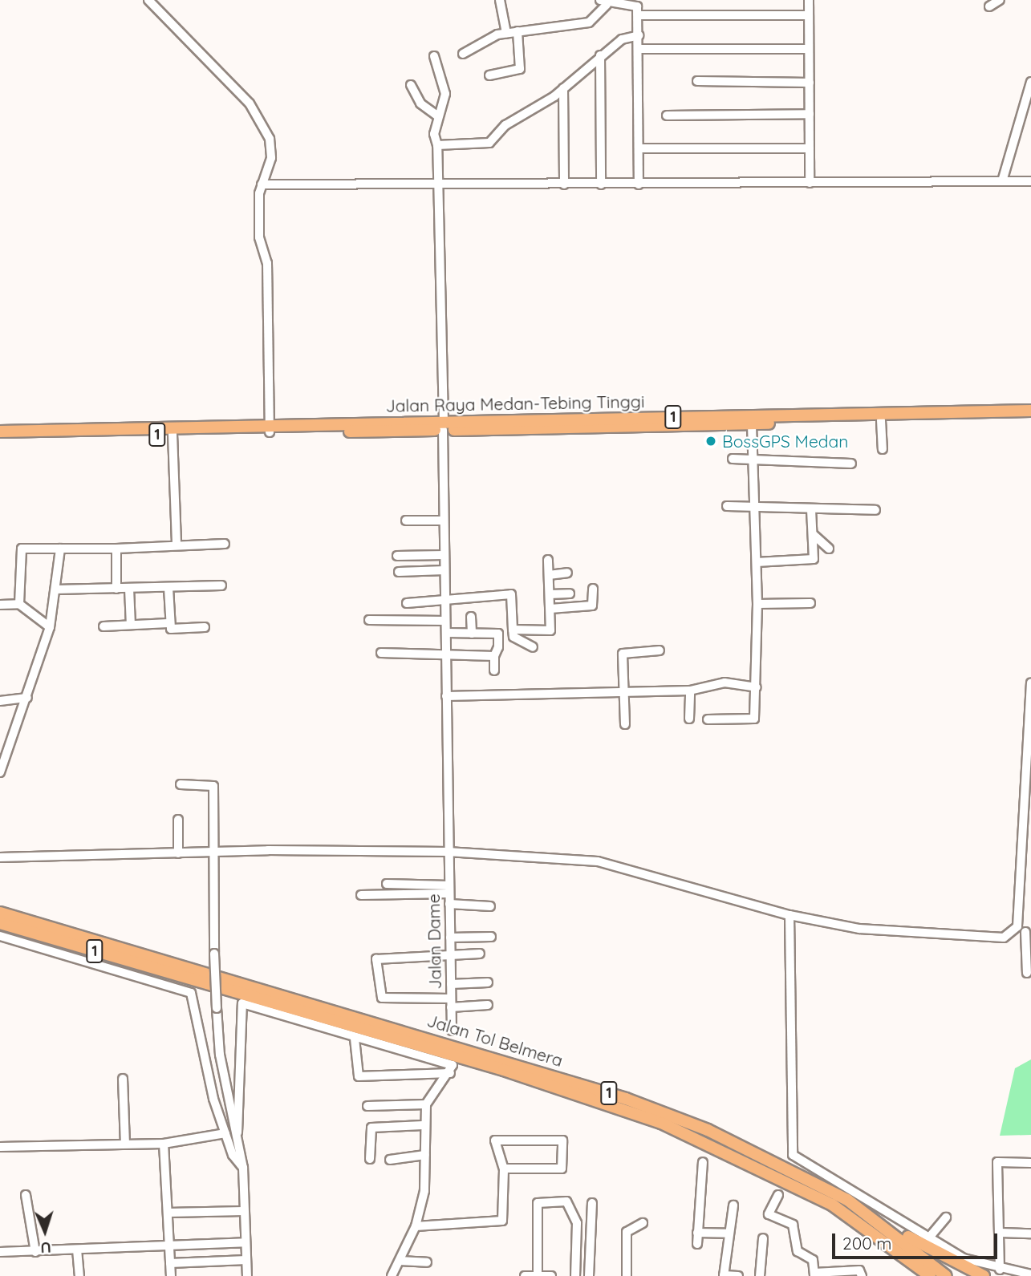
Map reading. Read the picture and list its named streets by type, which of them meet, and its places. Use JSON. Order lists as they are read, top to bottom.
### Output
{
  "streets": {
    "highway": ["Jalan Raya Medan-Tebing Tinggi", "1", "Jalan Tol Belmera"],
    "street": ["Jalan Dame"]
  },
  "crossings": [
    ["Jalan Raya Medan-Tebing Tinggi", "Jalan Dame"]
  ],
  "places": ["BossGPS Medan"],
  "scale_bar": "200 m",
  "north": "bottom"
}
